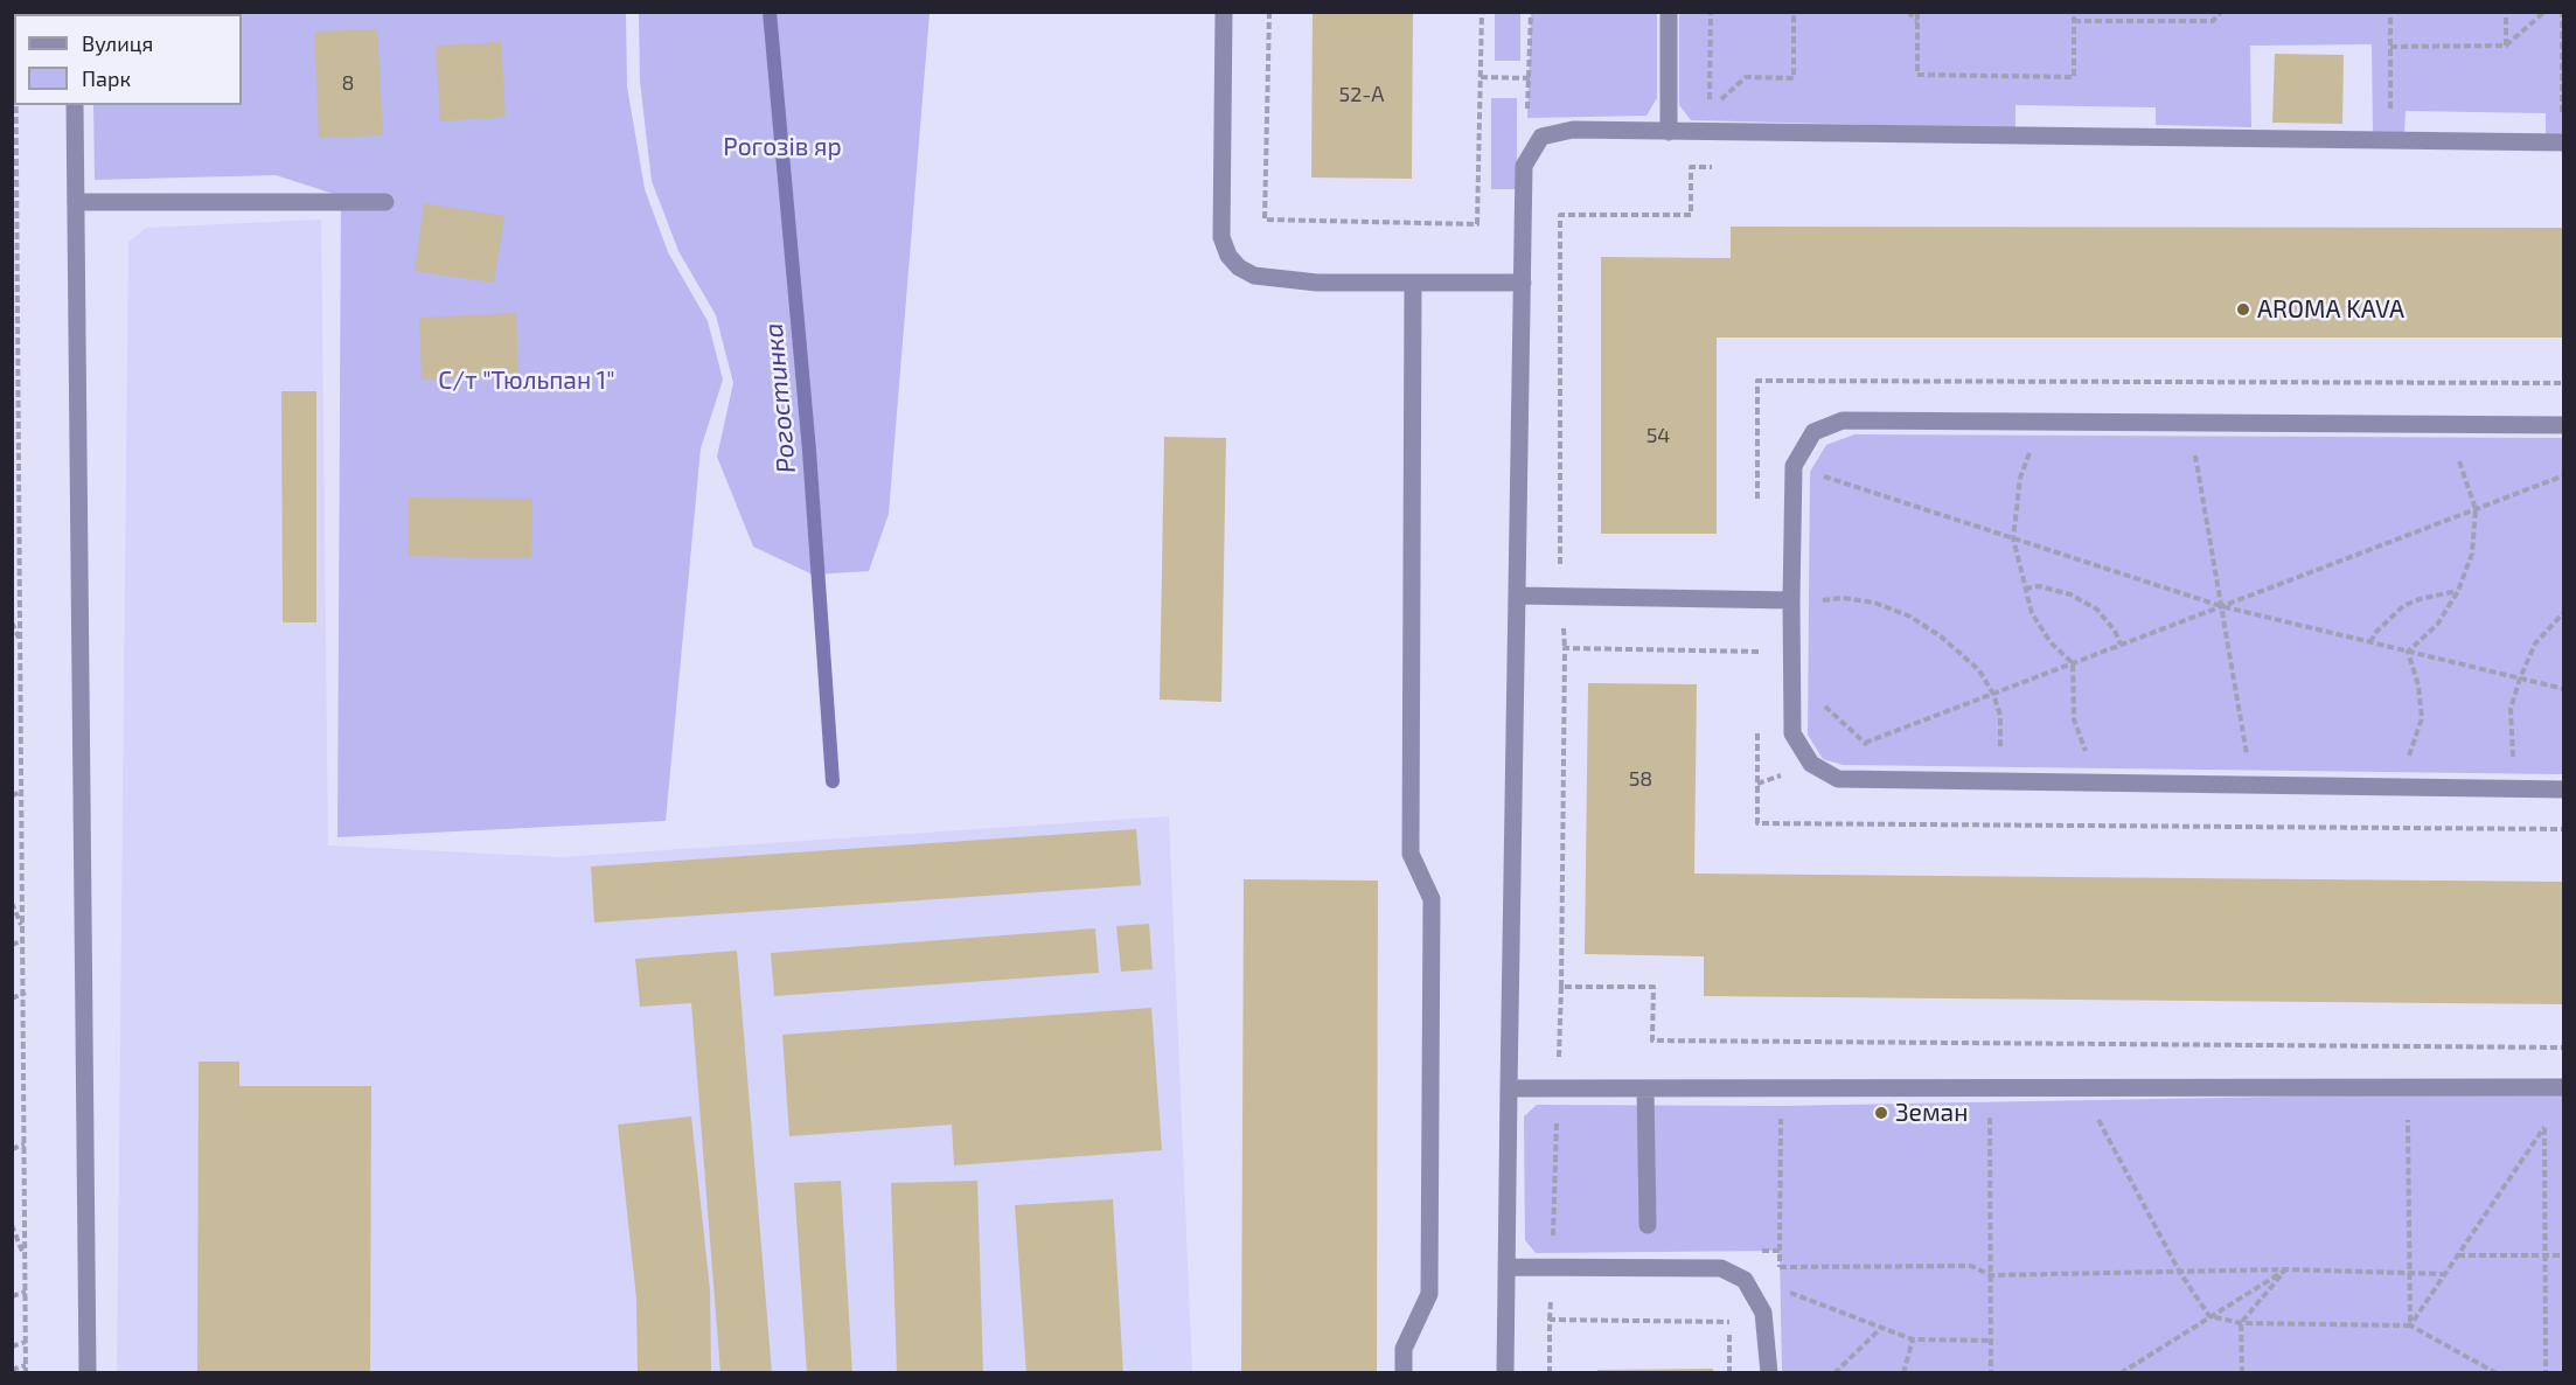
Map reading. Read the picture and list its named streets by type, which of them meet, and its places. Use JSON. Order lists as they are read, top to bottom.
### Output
{
  "water": ["Рогостинка"],
  "parks": ["Рогозів яр", "С/т \"Тюльпан 1\""],
  "places": ["AROMA KAVA", "Земан"],
  "house_numbers": [
    "8",
    "52-А",
    "54",
    "58"
  ],
  "legend": ["Вулиця", "Парк"]
}
